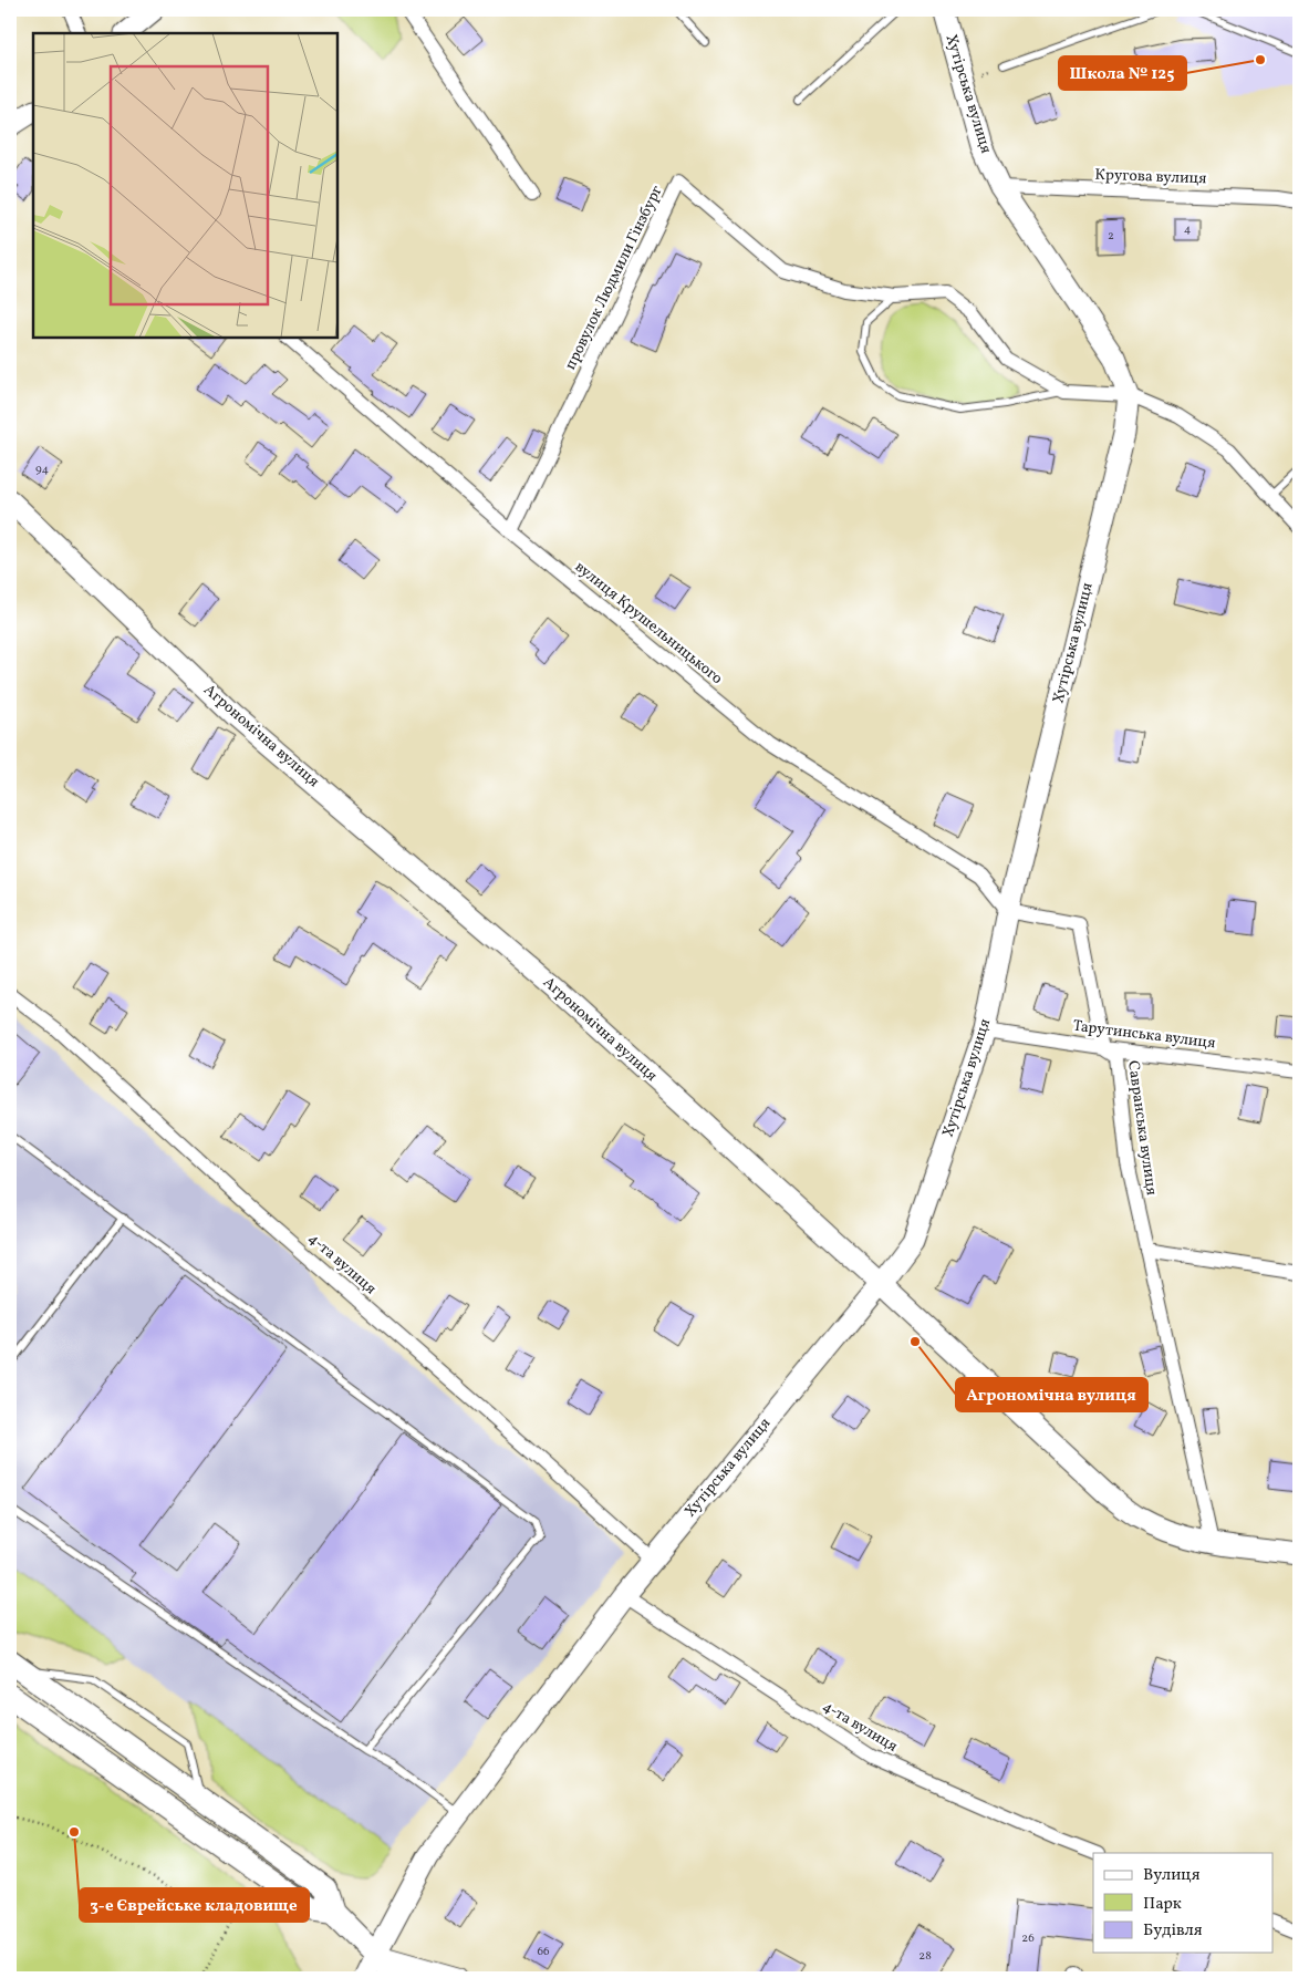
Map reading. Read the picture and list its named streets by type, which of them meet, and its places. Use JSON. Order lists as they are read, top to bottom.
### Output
{
  "streets": {
    "main road": ["Хутірська вулиця", "Агрономічна вулиця"],
    "street": [
      "Кругова вулиця",
      "провулок Людмили Гінзбург",
      "вулиця Крушельницького",
      "Тарутинська вулиця",
      "Савранська вулиця",
      "4-та вулиця"
    ]
  },
  "crossings": [
    ["Хутірська вулиця", "Кругова вулиця"],
    ["Хутірська вулиця", "провулок Людмили Гінзбург"],
    ["Хутірська вулиця", "вулиця Крушельницького"],
    ["Хутірська вулиця", "Агрономічна вулиця"],
    ["Хутірська вулиця", "Тарутинська вулиця"],
    ["Хутірська вулиця", "Савранська вулиця"],
    ["Хутірська вулиця", "4-та вулиця"],
    ["провулок Людмили Гінзбург", "вулиця Крушельницького"],
    ["вулиця Крушельницького", "Савранська вулиця"],
    ["Агрономічна вулиця", "Савранська вулиця"],
    ["Тарутинська вулиця", "Савранська вулиця"]
  ],
  "places": ["Школа № 125", "Агрономічна вулиця", "3-е Єврейське кладовище"],
  "house_numbers": [
    "4",
    "2",
    "94",
    "26",
    "66",
    "28"
  ],
  "legend": ["Вулиця", "Парк", "Будівля"]
}
